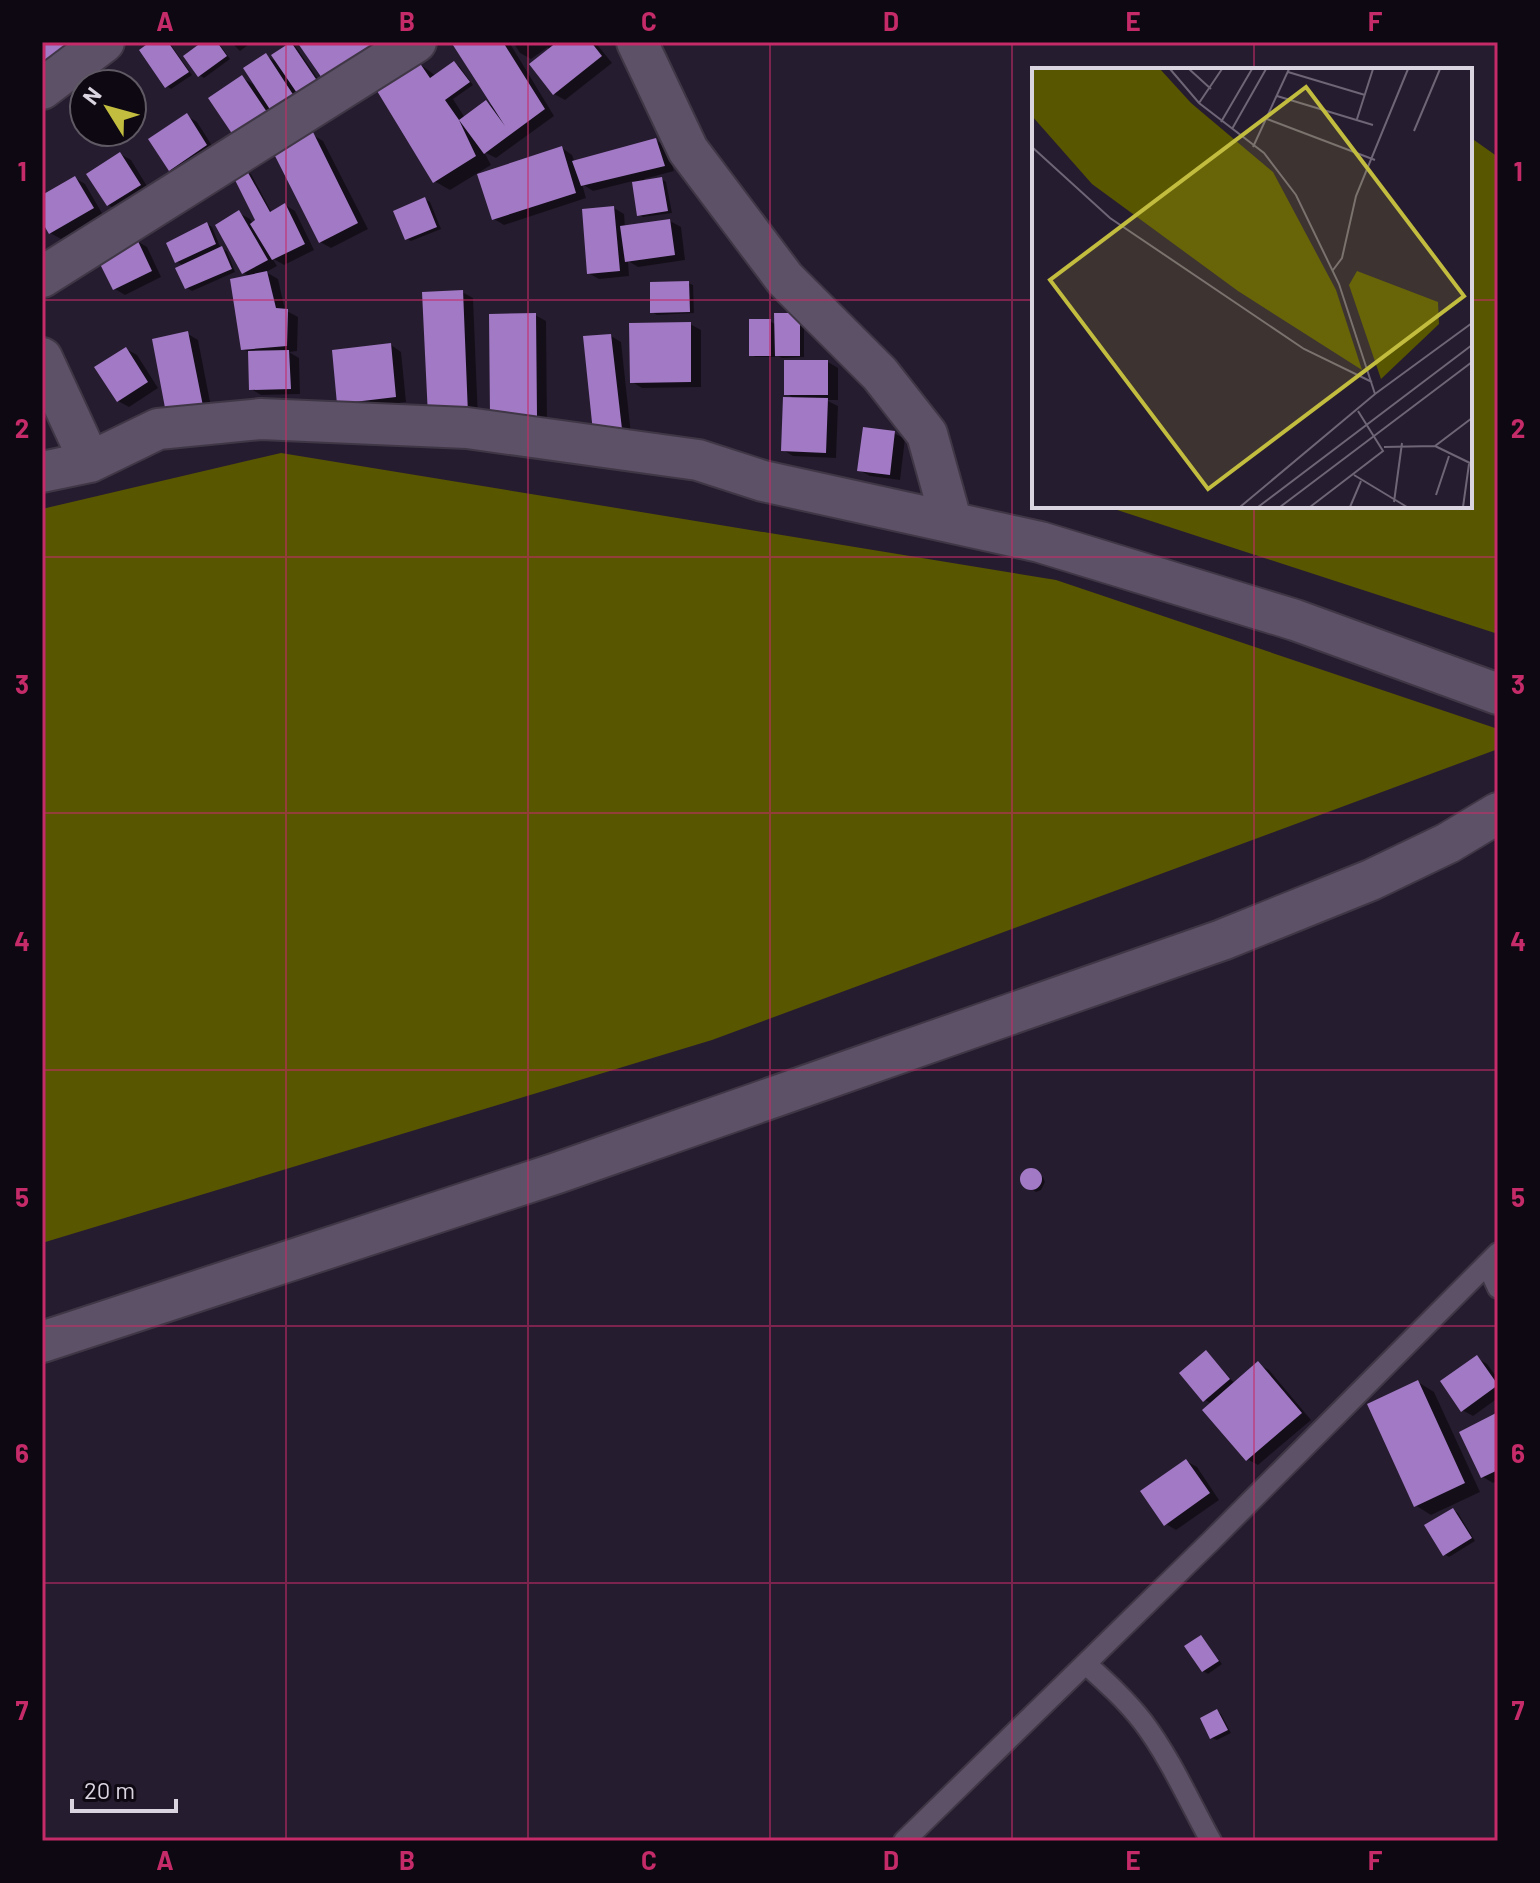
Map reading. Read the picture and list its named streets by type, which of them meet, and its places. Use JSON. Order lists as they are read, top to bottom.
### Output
{
  "scale_bar": "20 m",
  "north": "top left",
  "grid": {
    "columns": [
      "A",
      "B",
      "C",
      "D",
      "E",
      "F"
    ],
    "rows": [
      "1",
      "2",
      "3",
      "4",
      "5",
      "6",
      "7"
    ]
  }
}
